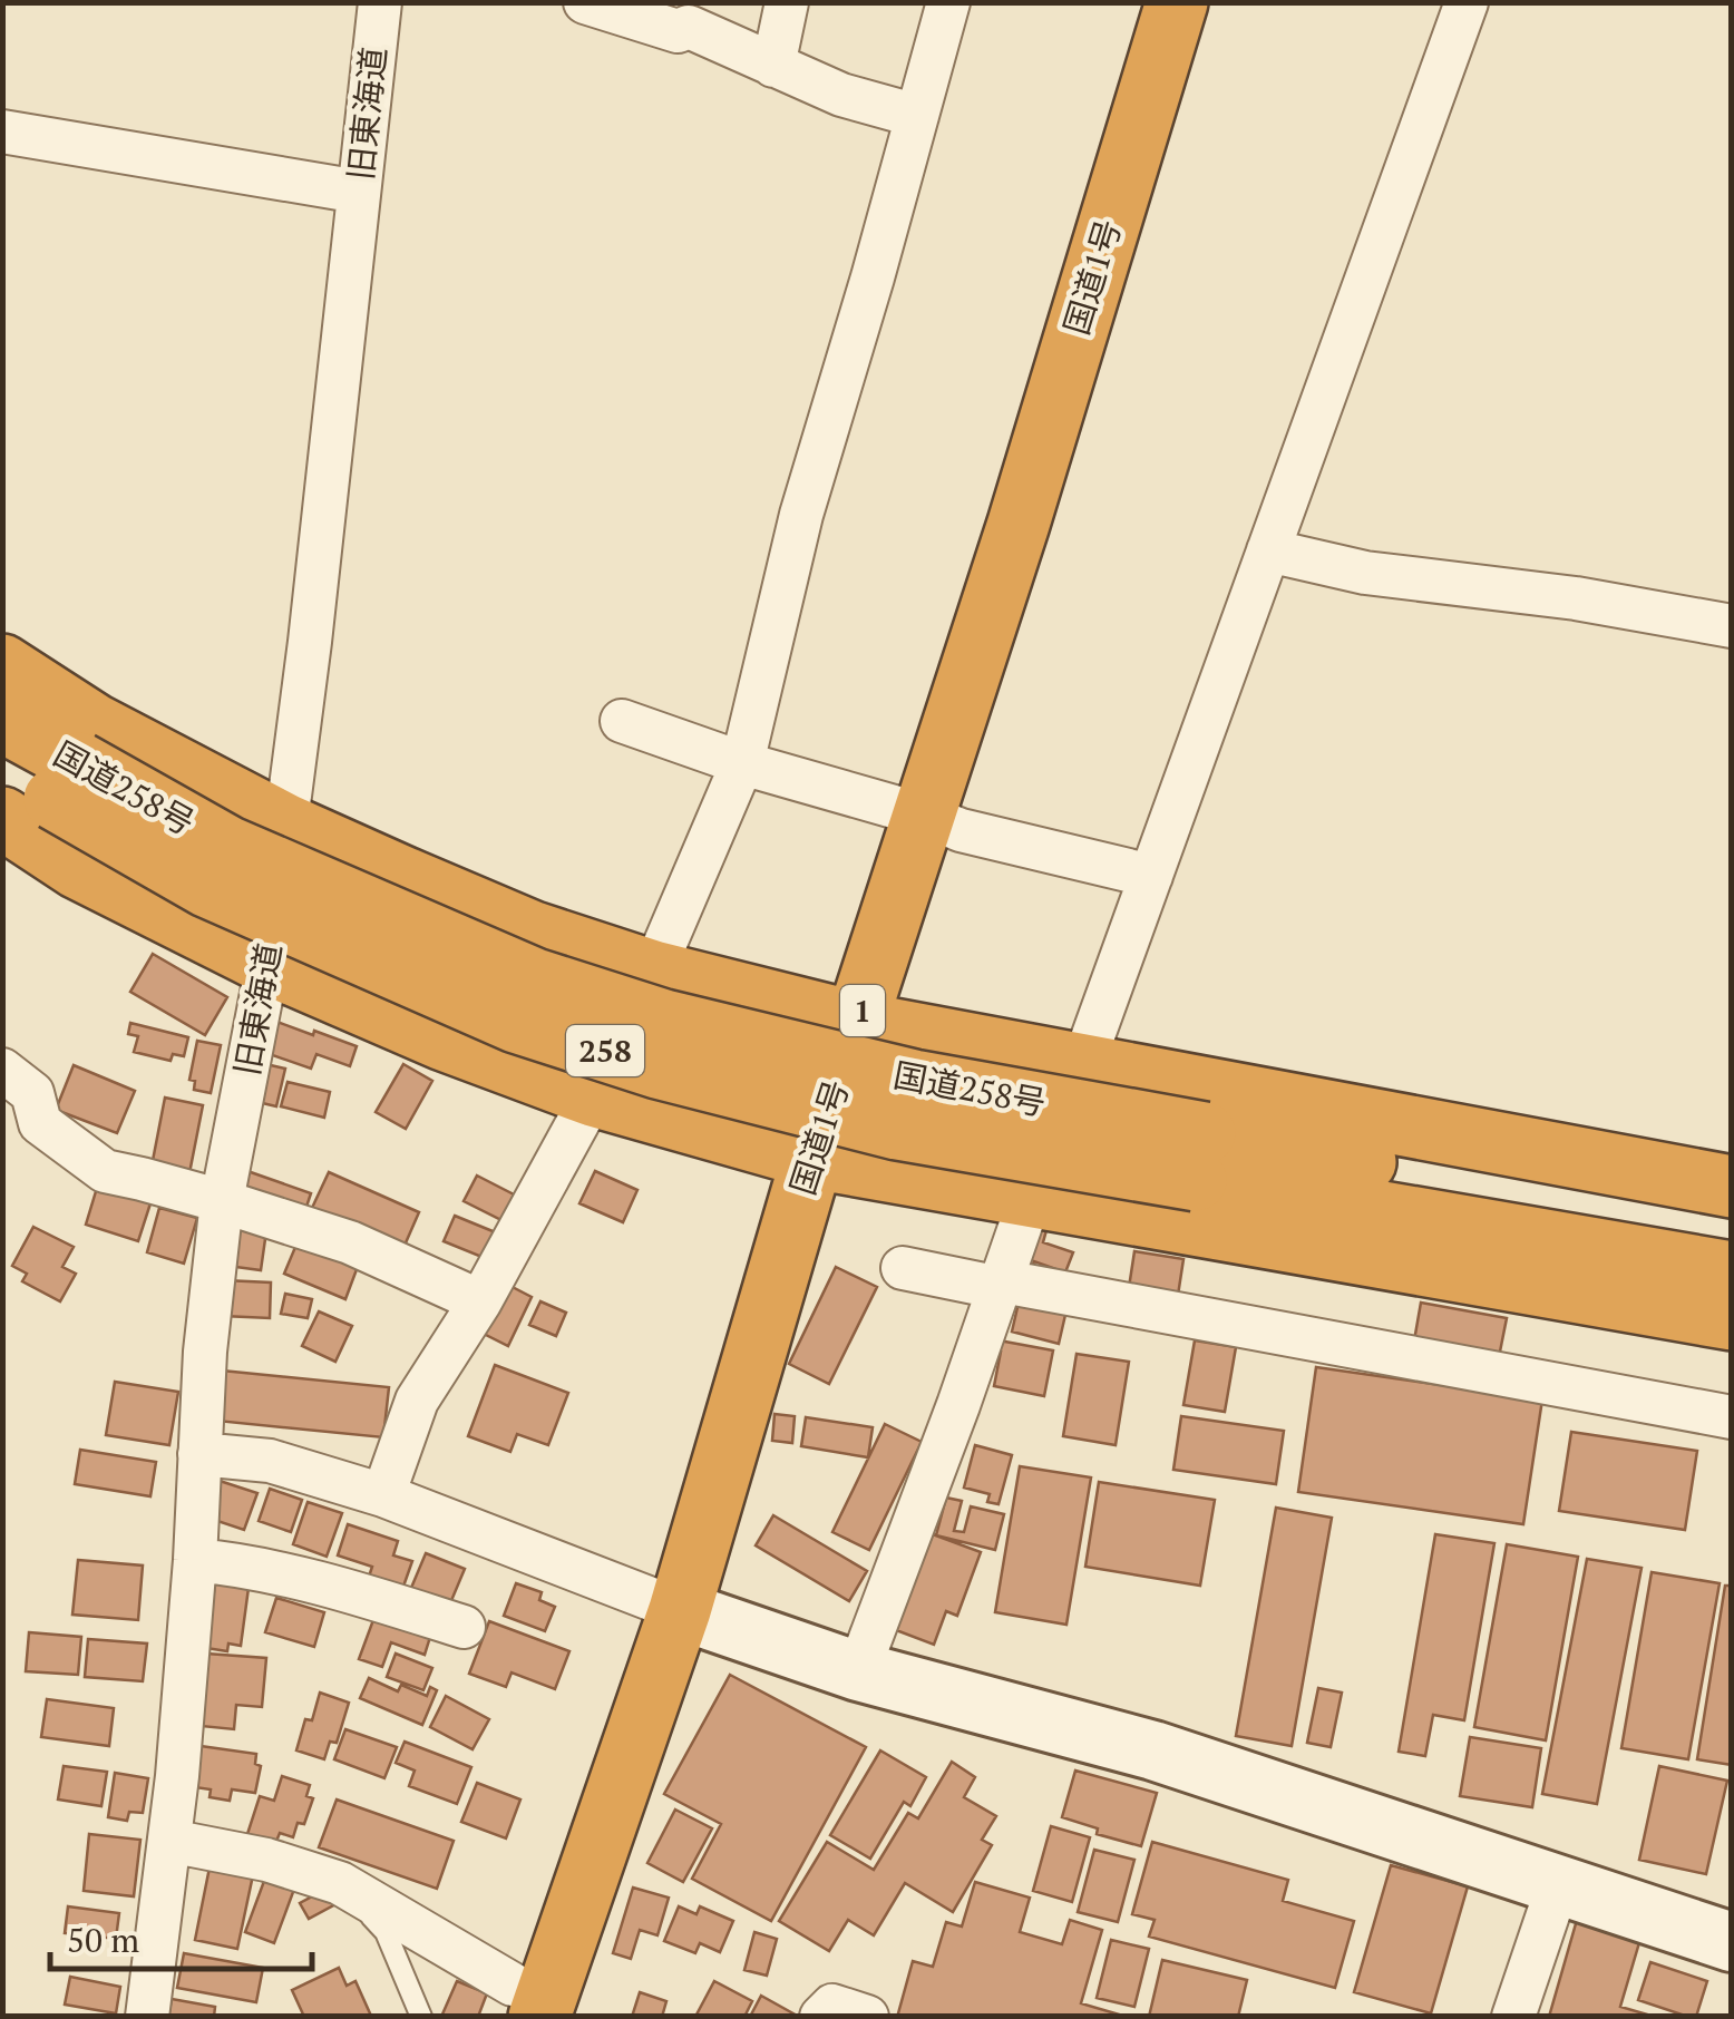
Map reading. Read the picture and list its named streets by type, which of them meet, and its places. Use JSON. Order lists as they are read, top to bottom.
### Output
{
  "streets": {
    "highway": [
      "国道1号",
      "国道258号",
      "1",
      "258"
    ],
    "street": ["旧東海道"]
  },
  "scale_bar": "50 m"
}
